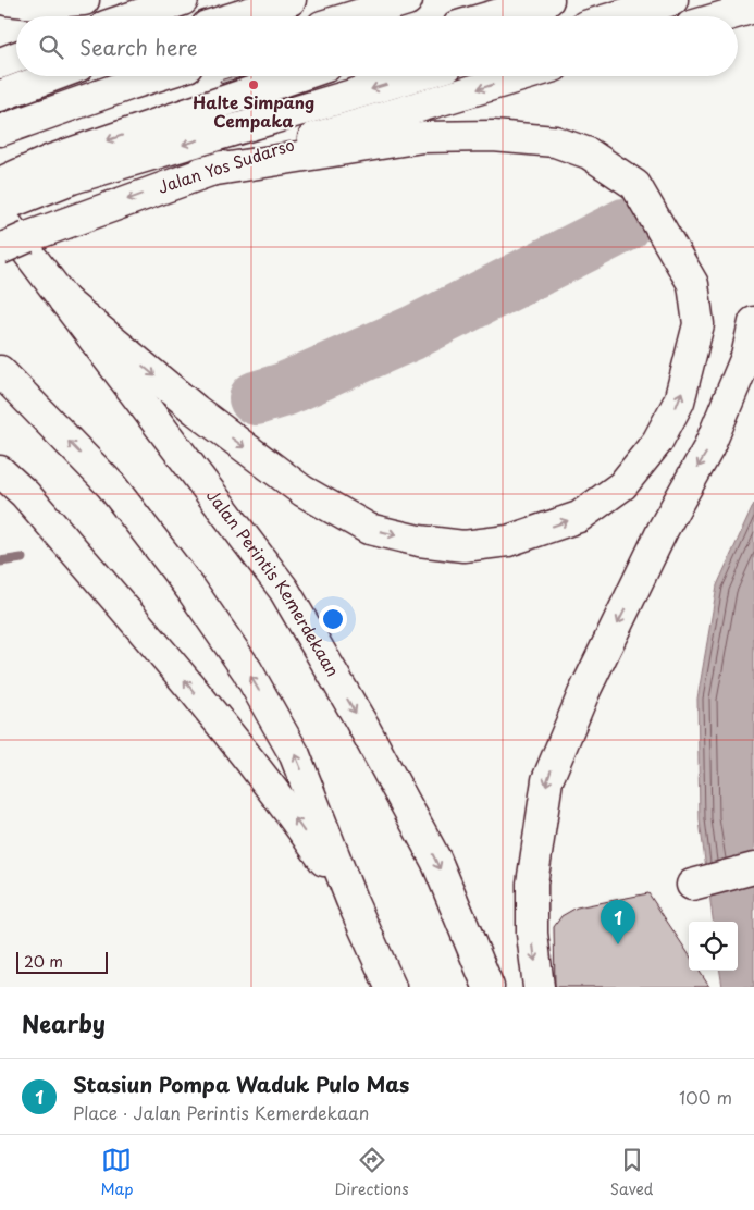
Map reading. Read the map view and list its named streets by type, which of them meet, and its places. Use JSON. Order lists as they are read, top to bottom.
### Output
{
  "streets": {
    "main road": ["Jalan Yos Sudarso", "Jalan Perintis Kemerdekaan"]
  },
  "places": ["Halte Simpang Cempaka"],
  "scale_bar": "20 m",
  "page": {
    "search": "Search here",
    "pins": "1",
    "scale": "20 m",
    "heading": "Nearby",
    "list": [
      {
        "mark": "1",
        "name": "Stasiun Pompa Waduk Pulo Mas",
        "note": "Place · Jalan Perintis Kemerdekaan",
        "value": "100 m"
      }
    ],
    "nav": ["Map", "Directions", "Saved"]
  }
}
